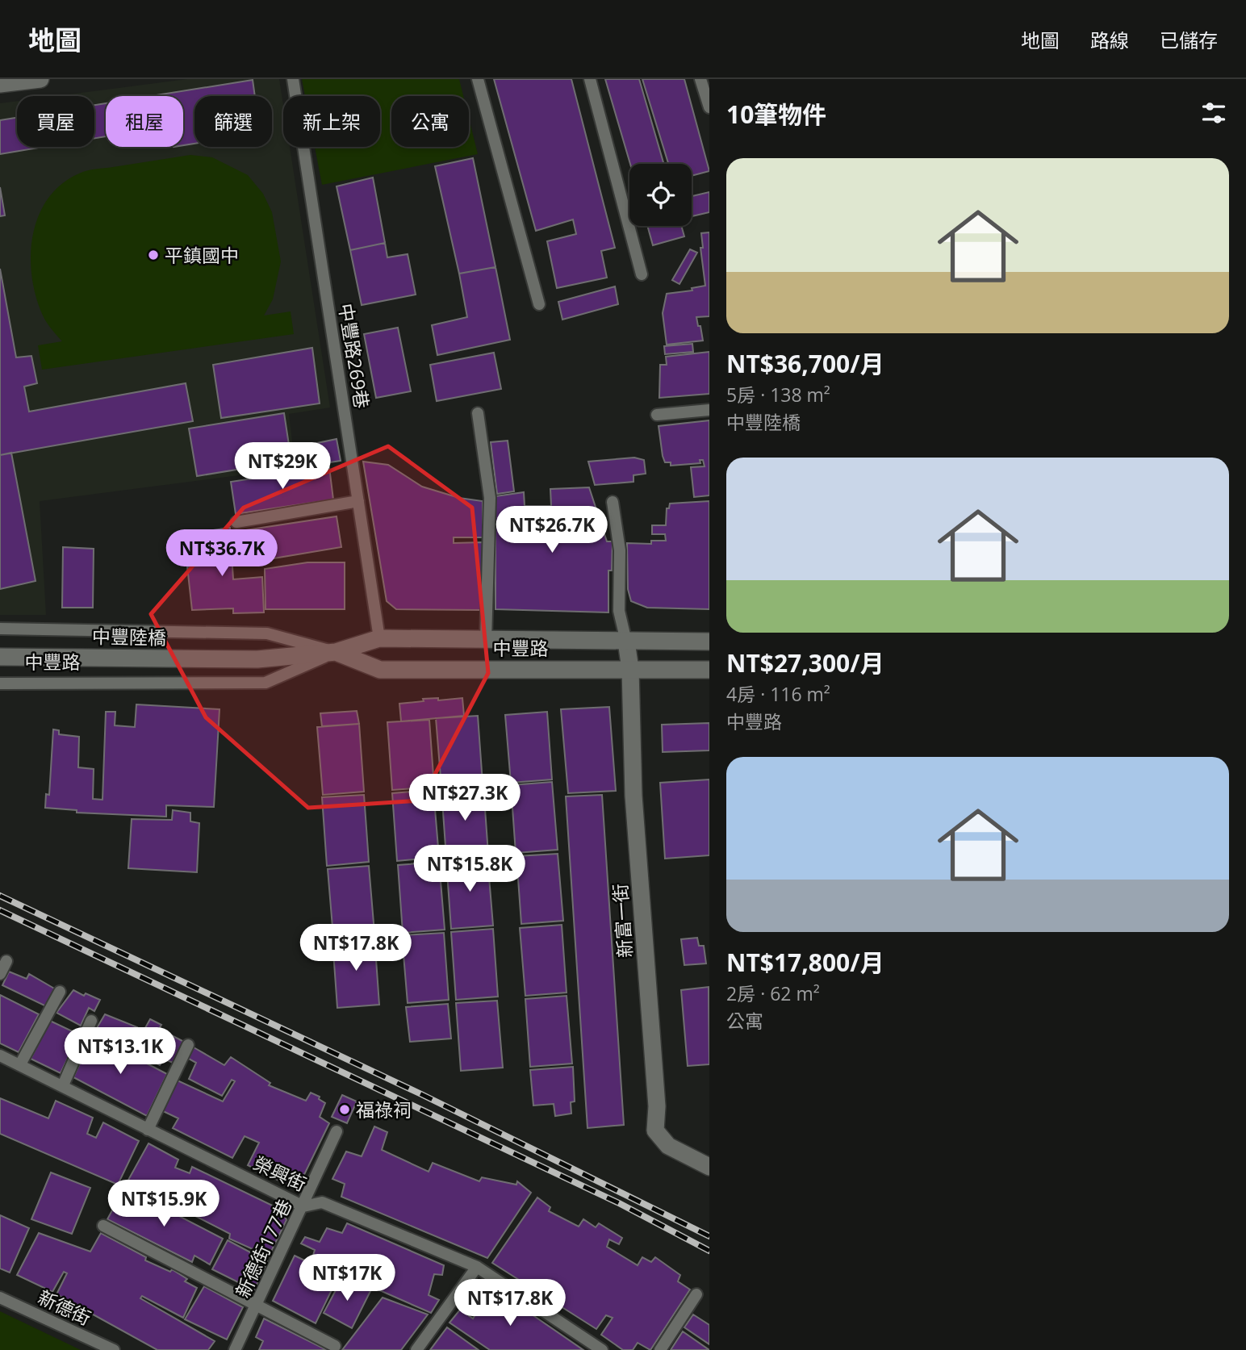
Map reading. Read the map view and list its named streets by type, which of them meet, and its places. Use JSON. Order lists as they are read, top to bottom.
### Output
{
  "streets": {
    "main road": ["中豐陸橋", "中豐路", "新富一街"],
    "lane": [
      "中豐路269巷",
      "榮興街",
      "新德街177巷",
      "新德街"
    ]
  },
  "crossings": [
    ["中豐路269巷", "中豐路"],
    ["中豐陸橋", "中豐路"],
    ["中豐路", "新富一街"],
    ["榮興街", "新德街177巷"]
  ],
  "places": ["平鎮國中", "福祿祠"],
  "page": {
    "header": "地圖",
    "nav": ["地圖", "路線", "已儲存"],
    "heading": "10筆物件",
    "chip": [
      "買屋",
      "租屋",
      "篩選",
      "新上架",
      "公寓"
    ],
    "list": [
      {
        "name": "NT$36,700/月",
        "note": "5房 · 138 m² · 中豐陸橋"
      },
      {
        "name": "NT$27,300/月",
        "note": "4房 · 116 m² · 中豐路"
      },
      {
        "name": "NT$17,800/月",
        "note": "2房 · 62 m² · 公寓"
      }
    ],
    "price": [
      "NT$29K",
      "NT$26.7K",
      "NT$36.7K",
      "NT$27.3K",
      "NT$15.8K",
      "NT$17.8K",
      "NT$13.1K",
      "NT$15.9K",
      "NT$17K",
      "NT$17.8K"
    ]
  }
}
